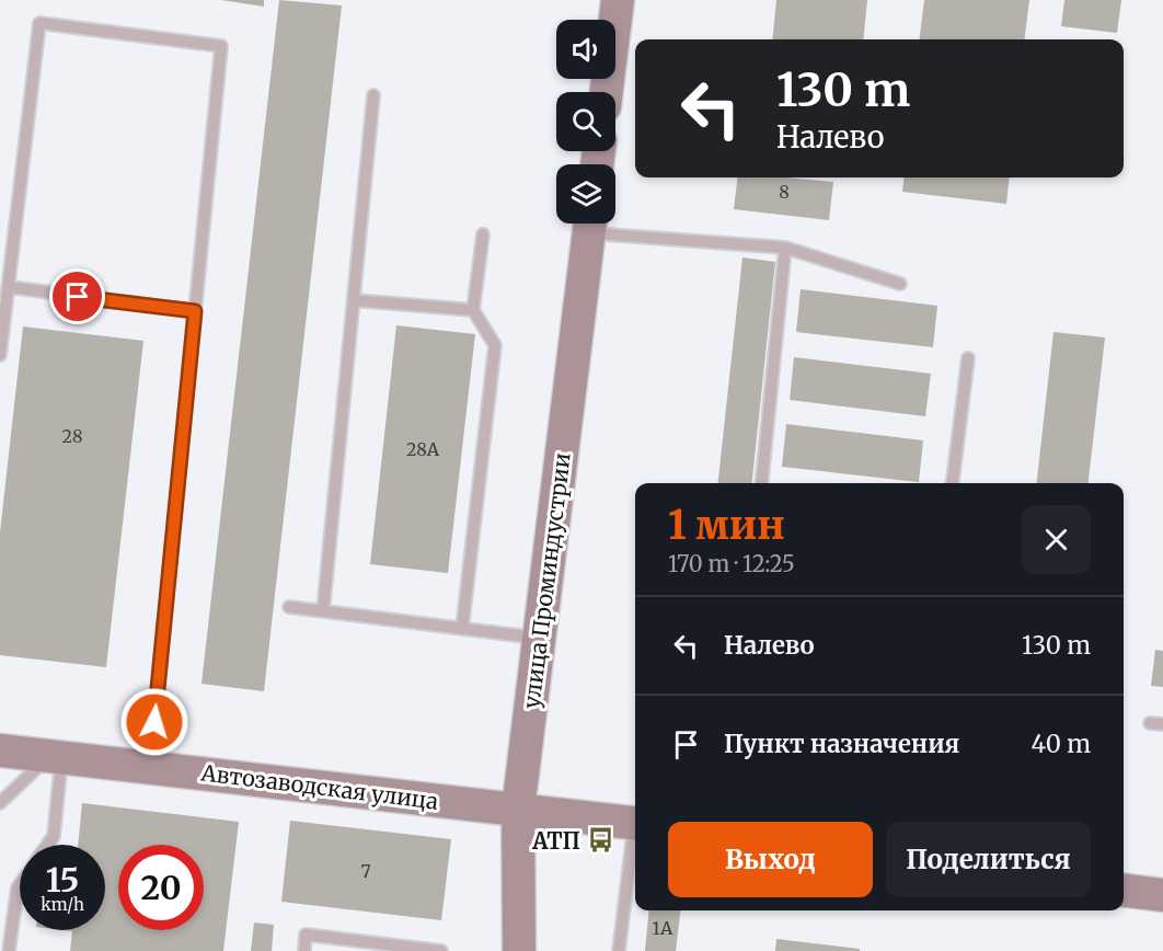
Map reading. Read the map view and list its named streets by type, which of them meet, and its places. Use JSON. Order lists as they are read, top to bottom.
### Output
{
  "streets": {
    "main road": ["улица Проминдустрии", "Автозаводская улица"]
  },
  "crossings": [
    ["улица Проминдустрии", "Автозаводская улица"]
  ],
  "places": {
    "bus stop": ["АТП"]
  },
  "house_numbers": [
    "8",
    "28",
    "28А",
    "7",
    "1А"
  ],
  "page": {
    "turn": ["130 m", "Налево"],
    "heading": ["1 мин", "170 m · 12:25"],
    "list": [
      {
        "name": "Налево",
        "value": "130 m"
      },
      {
        "name": "Пункт назначения",
        "value": "40 m"
      }
    ],
    "buttons": ["Выход", "Поделиться"],
    "speed": "15 km/h",
    "limit": "20"
  }
}
